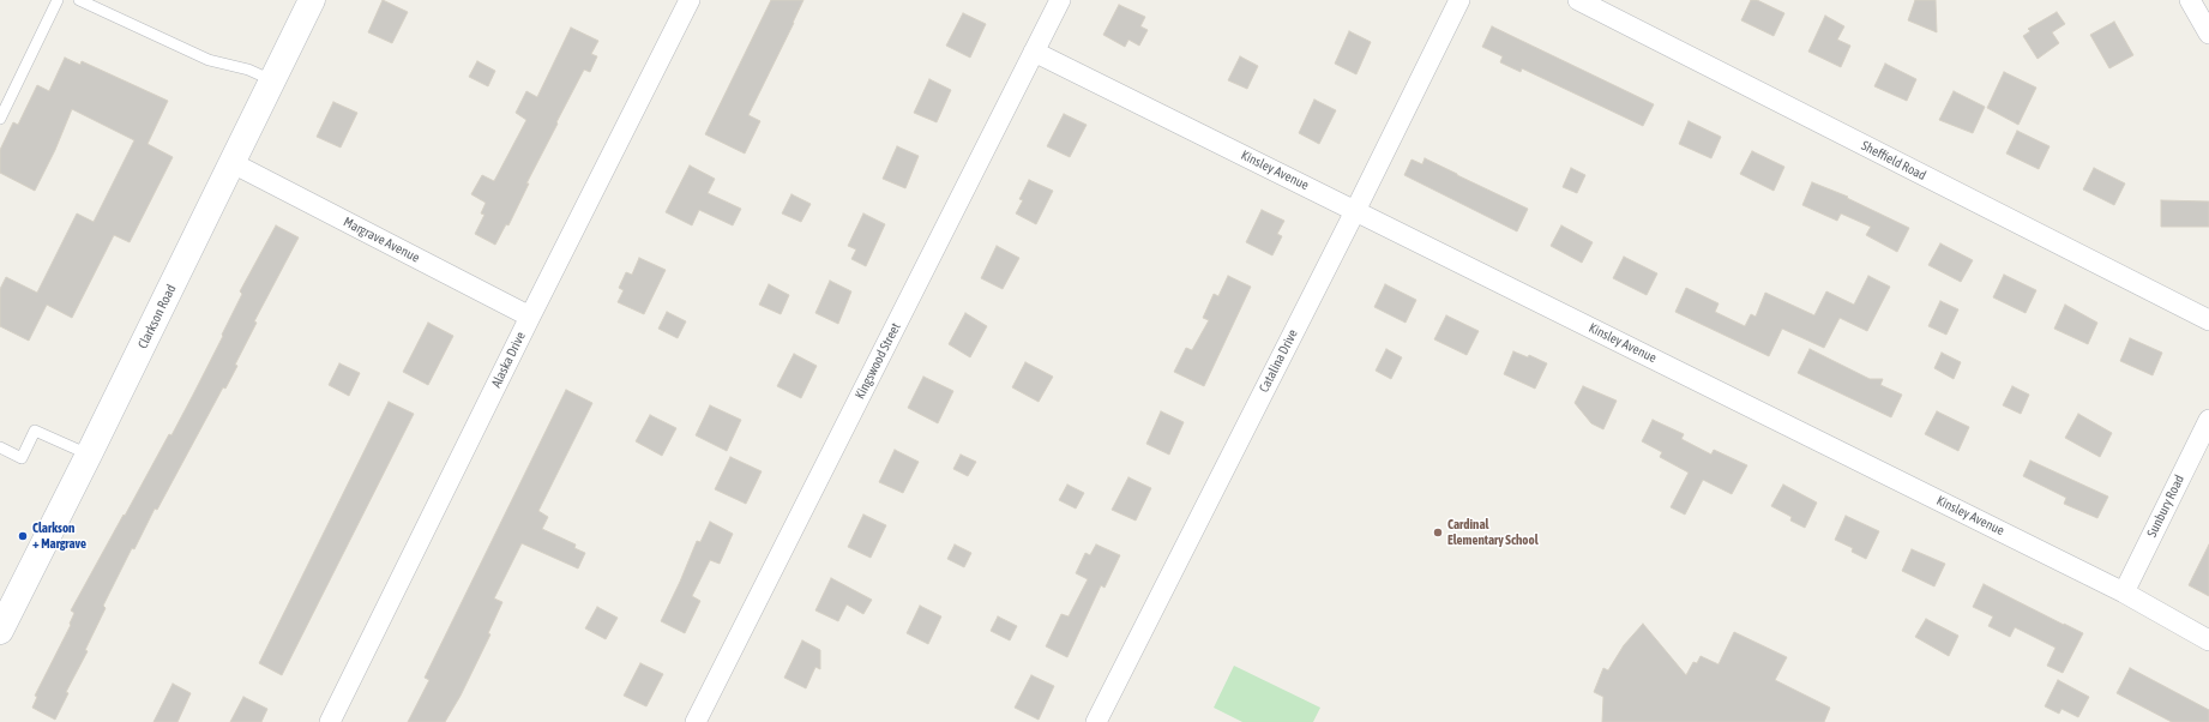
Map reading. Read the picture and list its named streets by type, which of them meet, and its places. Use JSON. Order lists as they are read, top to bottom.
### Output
{
  "streets": {
    "street": [
      "Sheffield Road",
      "Kinsley Avenue",
      "Margrave Avenue",
      "Clarkson Road",
      "Alaska Drive",
      "Kingswood Street",
      "Catalina Drive",
      "Sunbury Road"
    ]
  },
  "crossings": [
    ["Kinsley Avenue", "Kingswood Street"],
    ["Kinsley Avenue", "Catalina Drive"],
    ["Kinsley Avenue", "Sunbury Road"],
    ["Margrave Avenue", "Clarkson Road"],
    ["Margrave Avenue", "Alaska Drive"]
  ],
  "places": ["Cardinal Elementary School", "Clarkson + Margrave"]
}
